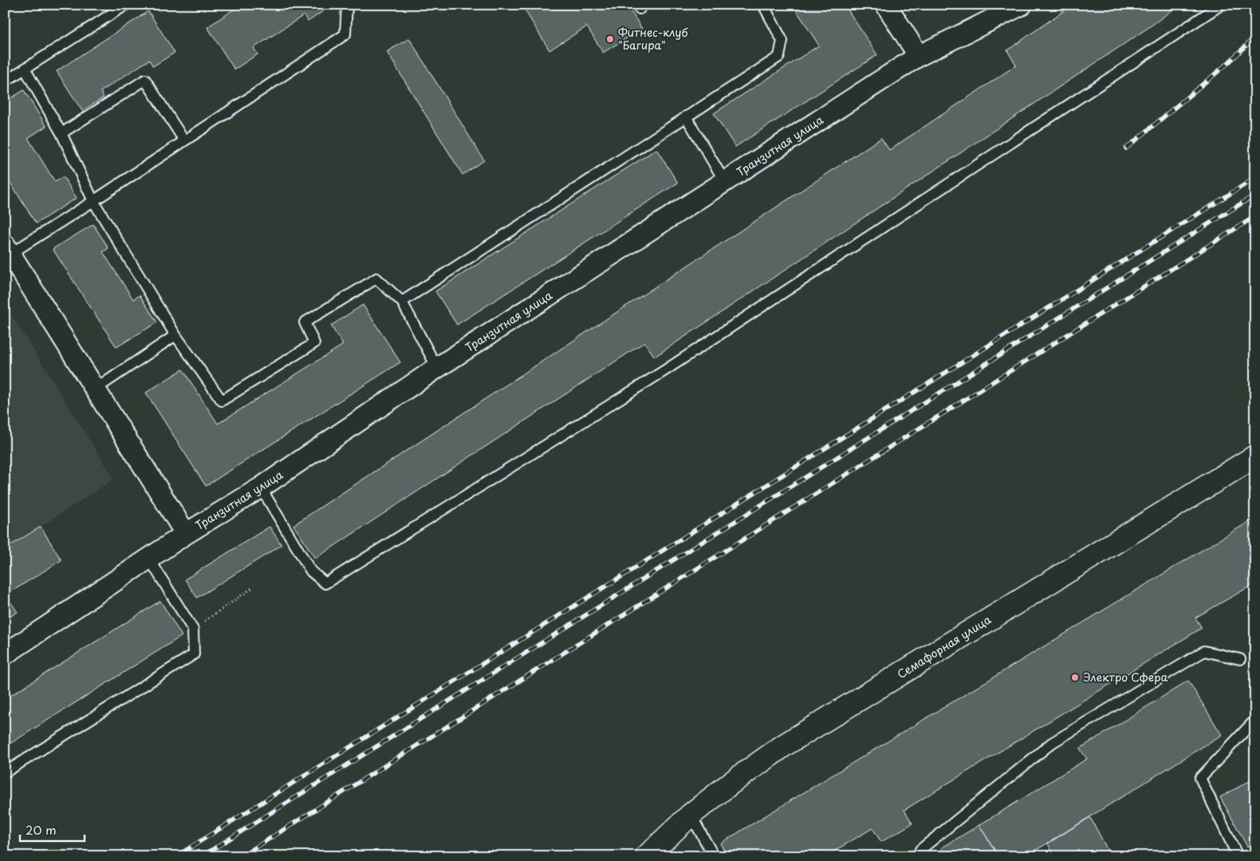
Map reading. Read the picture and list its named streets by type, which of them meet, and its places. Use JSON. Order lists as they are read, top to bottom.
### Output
{
  "streets": {
    "highway": ["Семафорная улица"],
    "street": ["Транзитная улица"]
  },
  "places": ["Фитнес-клуб \"Багира\"", "Электро Сфера"],
  "scale_bar": "20 m"
}
